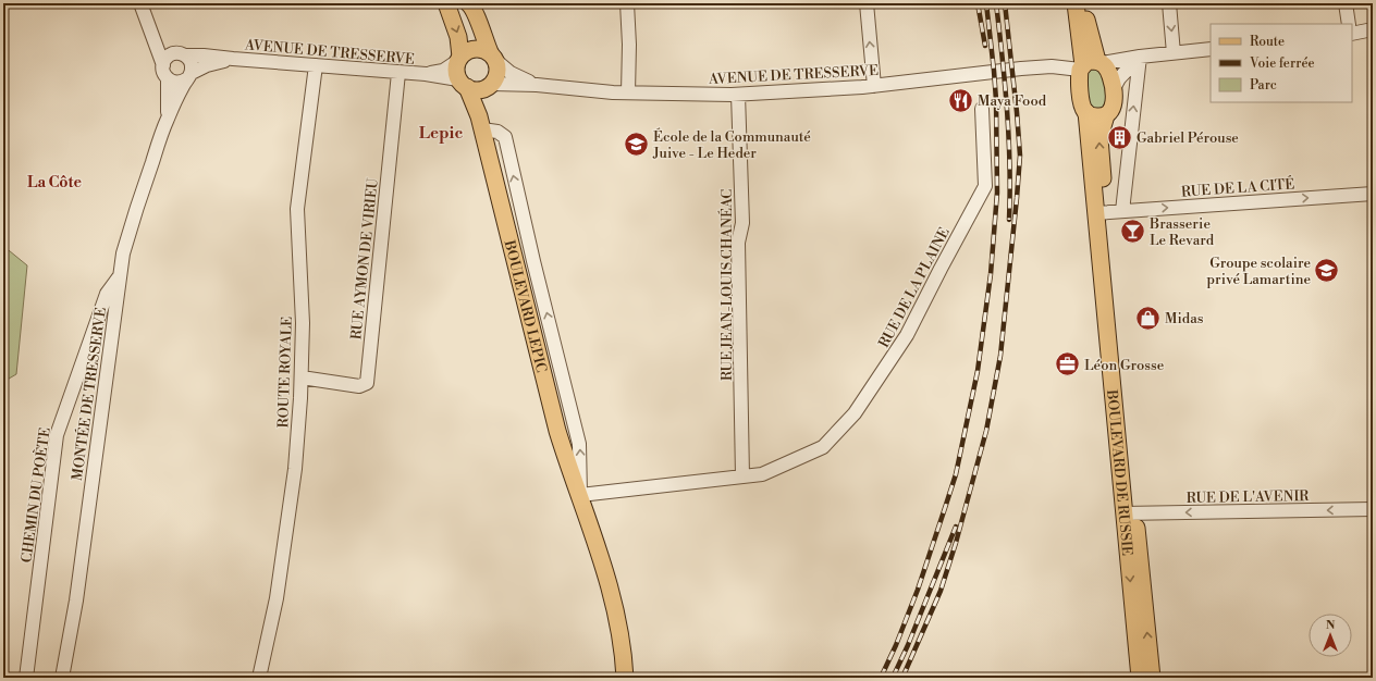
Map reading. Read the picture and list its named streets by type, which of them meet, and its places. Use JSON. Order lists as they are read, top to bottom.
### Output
{
  "streets": {
    "main road": ["BOULEVARD LEPIC", "BOULEVARD DE RUSSIE"],
    "street": [
      "AVENUE DE TRESSERVE",
      "RUE DE LA CITÉ",
      "RUE AYMON DE VIRIEU",
      "RUE JEAN-LOUIS CHANÉAC",
      "RUE DE LA PLAINE",
      "ROUTE ROYALE",
      "MONTÉE DE TRESSERVE",
      "CHEMIN DU POÈTE",
      "RUE DE L'AVENIR"
    ]
  },
  "crossings": [
    ["AVENUE DE TRESSERVE", "RUE AYMON DE VIRIEU"],
    ["AVENUE DE TRESSERVE", "RUE JEAN-LOUIS CHANÉAC"],
    ["AVENUE DE TRESSERVE", "BOULEVARD LEPIC"],
    ["AVENUE DE TRESSERVE", "ROUTE ROYALE"],
    ["AVENUE DE TRESSERVE", "BOULEVARD DE RUSSIE"],
    ["RUE DE LA CITÉ", "BOULEVARD DE RUSSIE"],
    ["RUE AYMON DE VIRIEU", "ROUTE ROYALE"],
    ["RUE JEAN-LOUIS CHANÉAC", "RUE DE LA PLAINE"],
    ["RUE DE LA PLAINE", "BOULEVARD LEPIC"],
    ["MONTÉE DE TRESSERVE", "CHEMIN DU POÈTE"],
    ["BOULEVARD DE RUSSIE", "RUE DE L'AVENIR"]
  ],
  "one_way": ["RUE DE LA CITÉ", "RUE DE L'AVENIR"],
  "districts": ["Lepic", "La Côte"],
  "places": {
    "restaurant": ["Maya Food"],
    "building": ["Gabriel Pérouse"],
    "school or university": ["École de la Communauté Juive - Le Heder", "Groupe scolaire privé Lamartine"],
    "bar": ["Brasserie Le Revard"],
    "shop": ["Midas"],
    "office": ["Léon Grosse"]
  },
  "legend": ["Route", "Voie ferrée", "Parc"],
  "north": "top"
}
